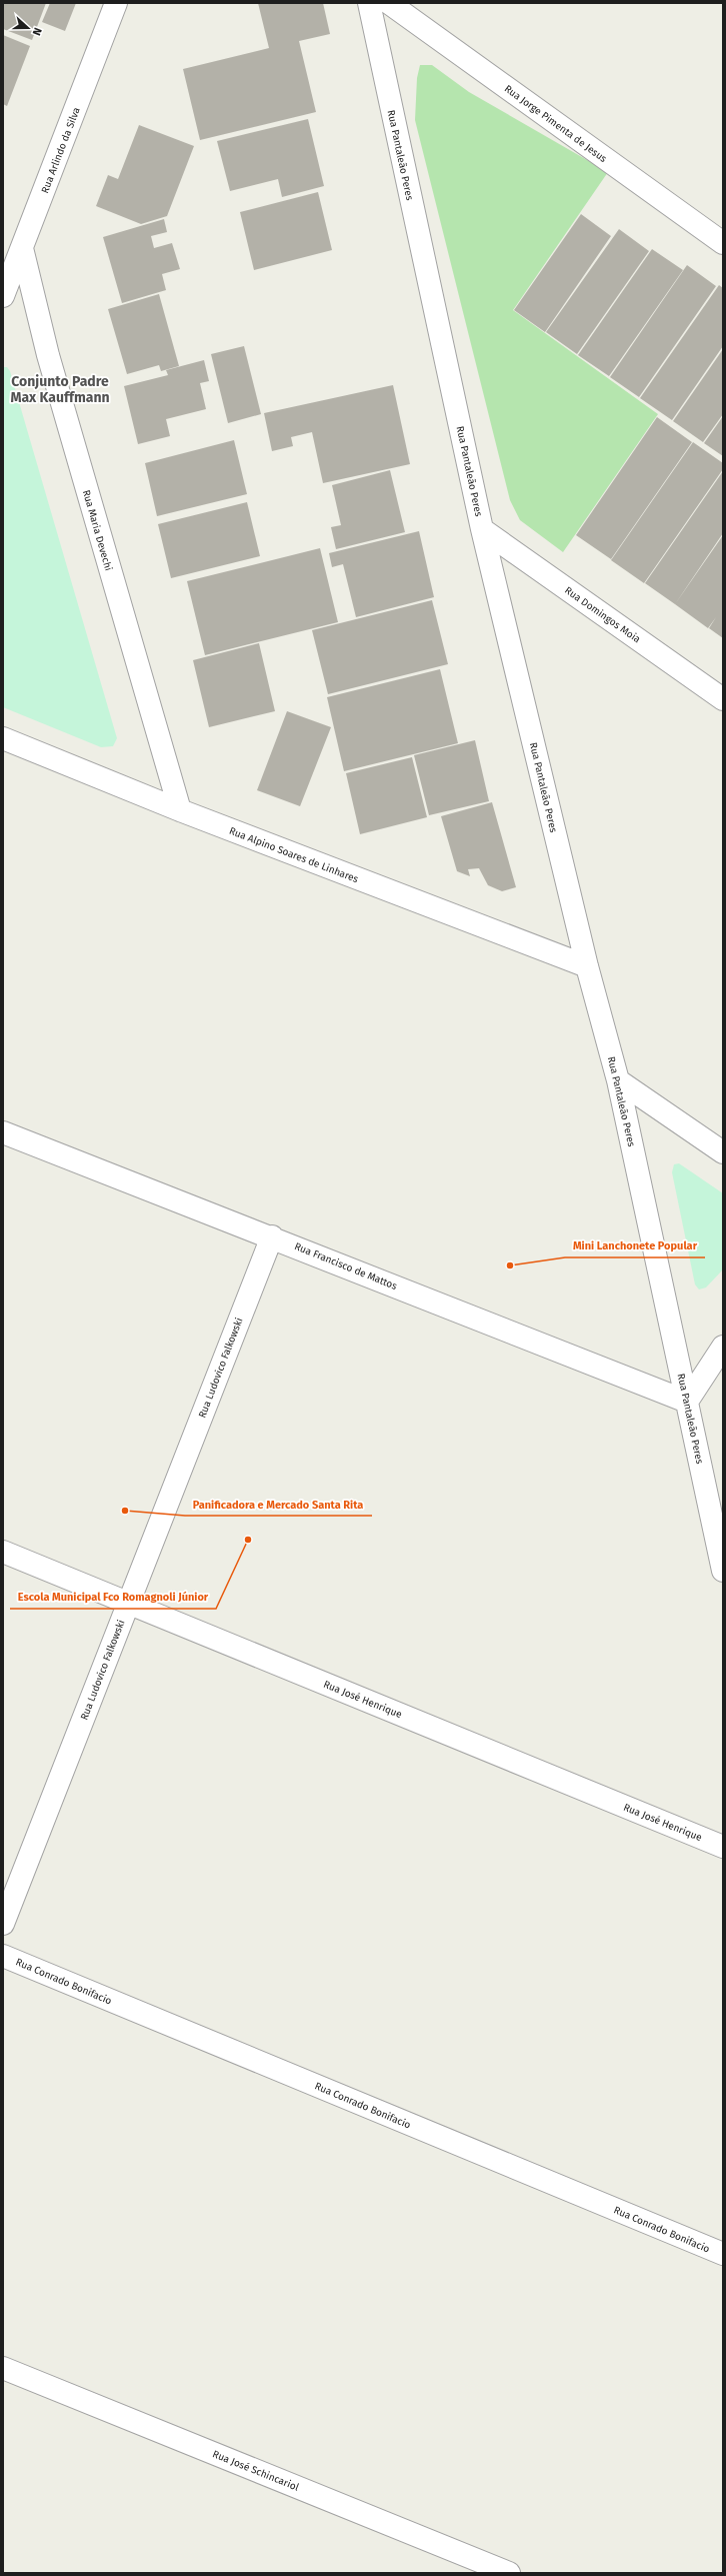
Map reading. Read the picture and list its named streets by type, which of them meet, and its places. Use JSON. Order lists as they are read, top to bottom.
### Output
{
  "streets": {
    "street": [
      "Rua Jorge Pimenta de Jesus",
      "Rua Arlindo da Silva",
      "Rua Pantaleão Peres",
      "Rua Maria Devechi",
      "Rua Domingos Moia",
      "Rua Alpino Soares de Linhares",
      "Rua Francisco de Mattos",
      "Rua Ludovico Falkowski",
      "Rua José Henrique",
      "Rua Conrado Bonifacio",
      "Rua José Schincariol"
    ]
  },
  "crossings": [
    ["Rua Arlindo da Silva", "Rua Maria Devechi"],
    ["Rua Pantaleão Peres", "Rua Domingos Moia"],
    ["Rua Pantaleão Peres", "Rua Alpino Soares de Linhares"],
    ["Rua Pantaleão Peres", "Rua Francisco de Mattos"],
    ["Rua Maria Devechi", "Rua Alpino Soares de Linhares"],
    ["Rua Francisco de Mattos", "Rua Ludovico Falkowski"],
    ["Rua Ludovico Falkowski", "Rua José Henrique"]
  ],
  "districts": ["Conjunto Padre Max Kauffmann"],
  "places": ["Mini Lanchonete Popular", "Panificadora e Mercado Santa Rita", "Escola Municipal Fco Romagnoli Júnior"],
  "north": "right"
}
